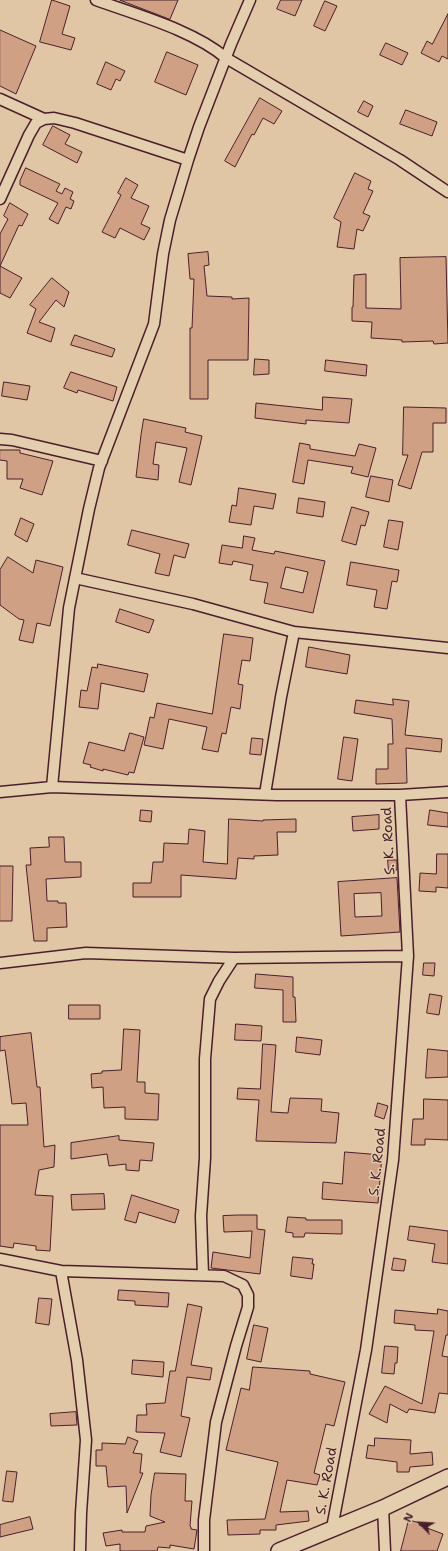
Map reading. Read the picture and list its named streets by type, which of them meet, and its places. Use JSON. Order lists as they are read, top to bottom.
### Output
{
  "streets": {
    "street": ["S. K. Road"]
  },
  "north": "top left"
}
